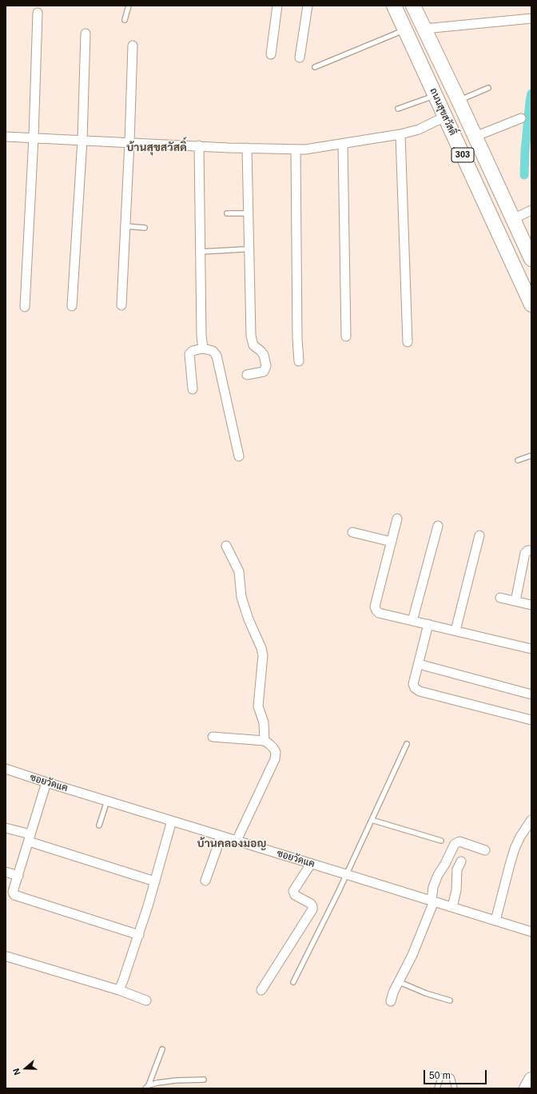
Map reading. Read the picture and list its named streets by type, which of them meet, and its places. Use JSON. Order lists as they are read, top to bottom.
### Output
{
  "streets": {
    "main road": ["ถนนสุขสวัสดิ์", "303"],
    "street": ["ซอยวัดแค"]
  },
  "districts": ["บ้านสุขสวัสดิ์", "บ้านคลองมอญ"],
  "scale_bar": "50 m",
  "north": "left"
}
